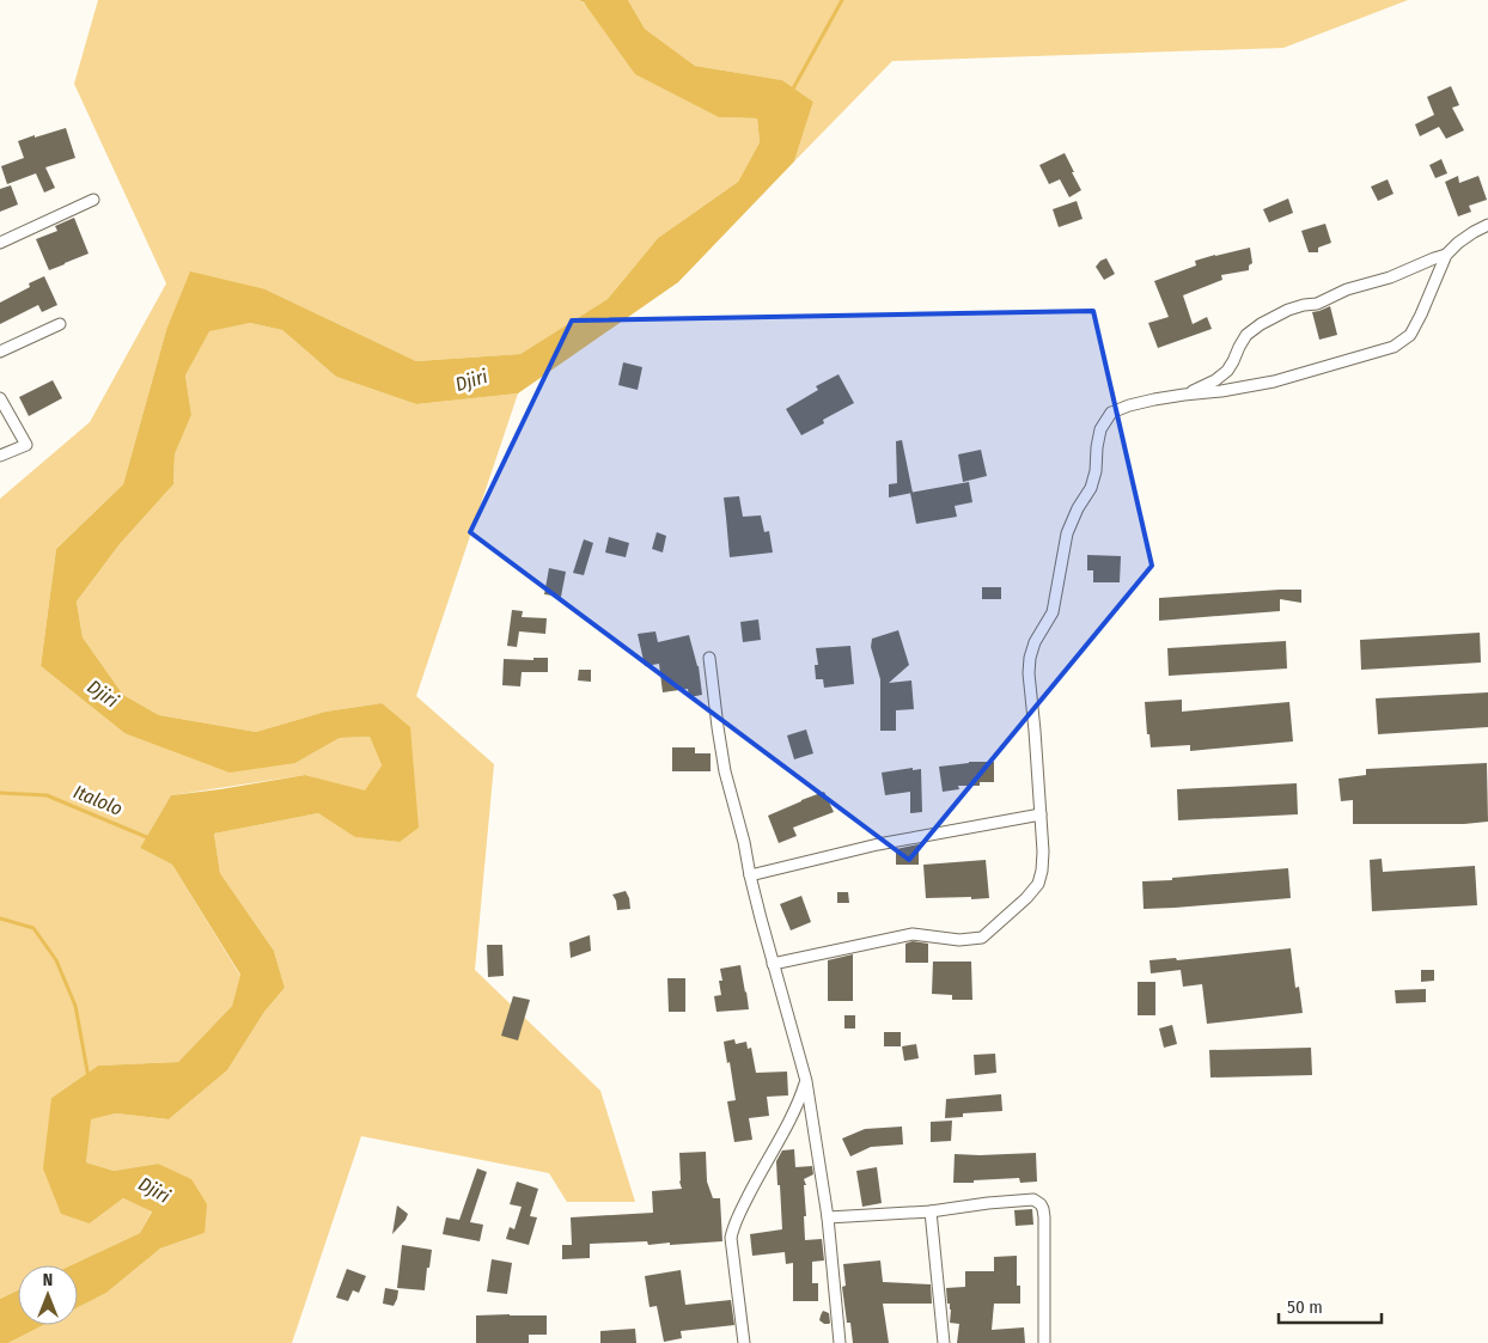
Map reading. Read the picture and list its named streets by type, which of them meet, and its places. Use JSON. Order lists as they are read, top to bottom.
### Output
{
  "water": ["Djiri", "Italolo"],
  "scale_bar": "50 m",
  "north": "top"
}
